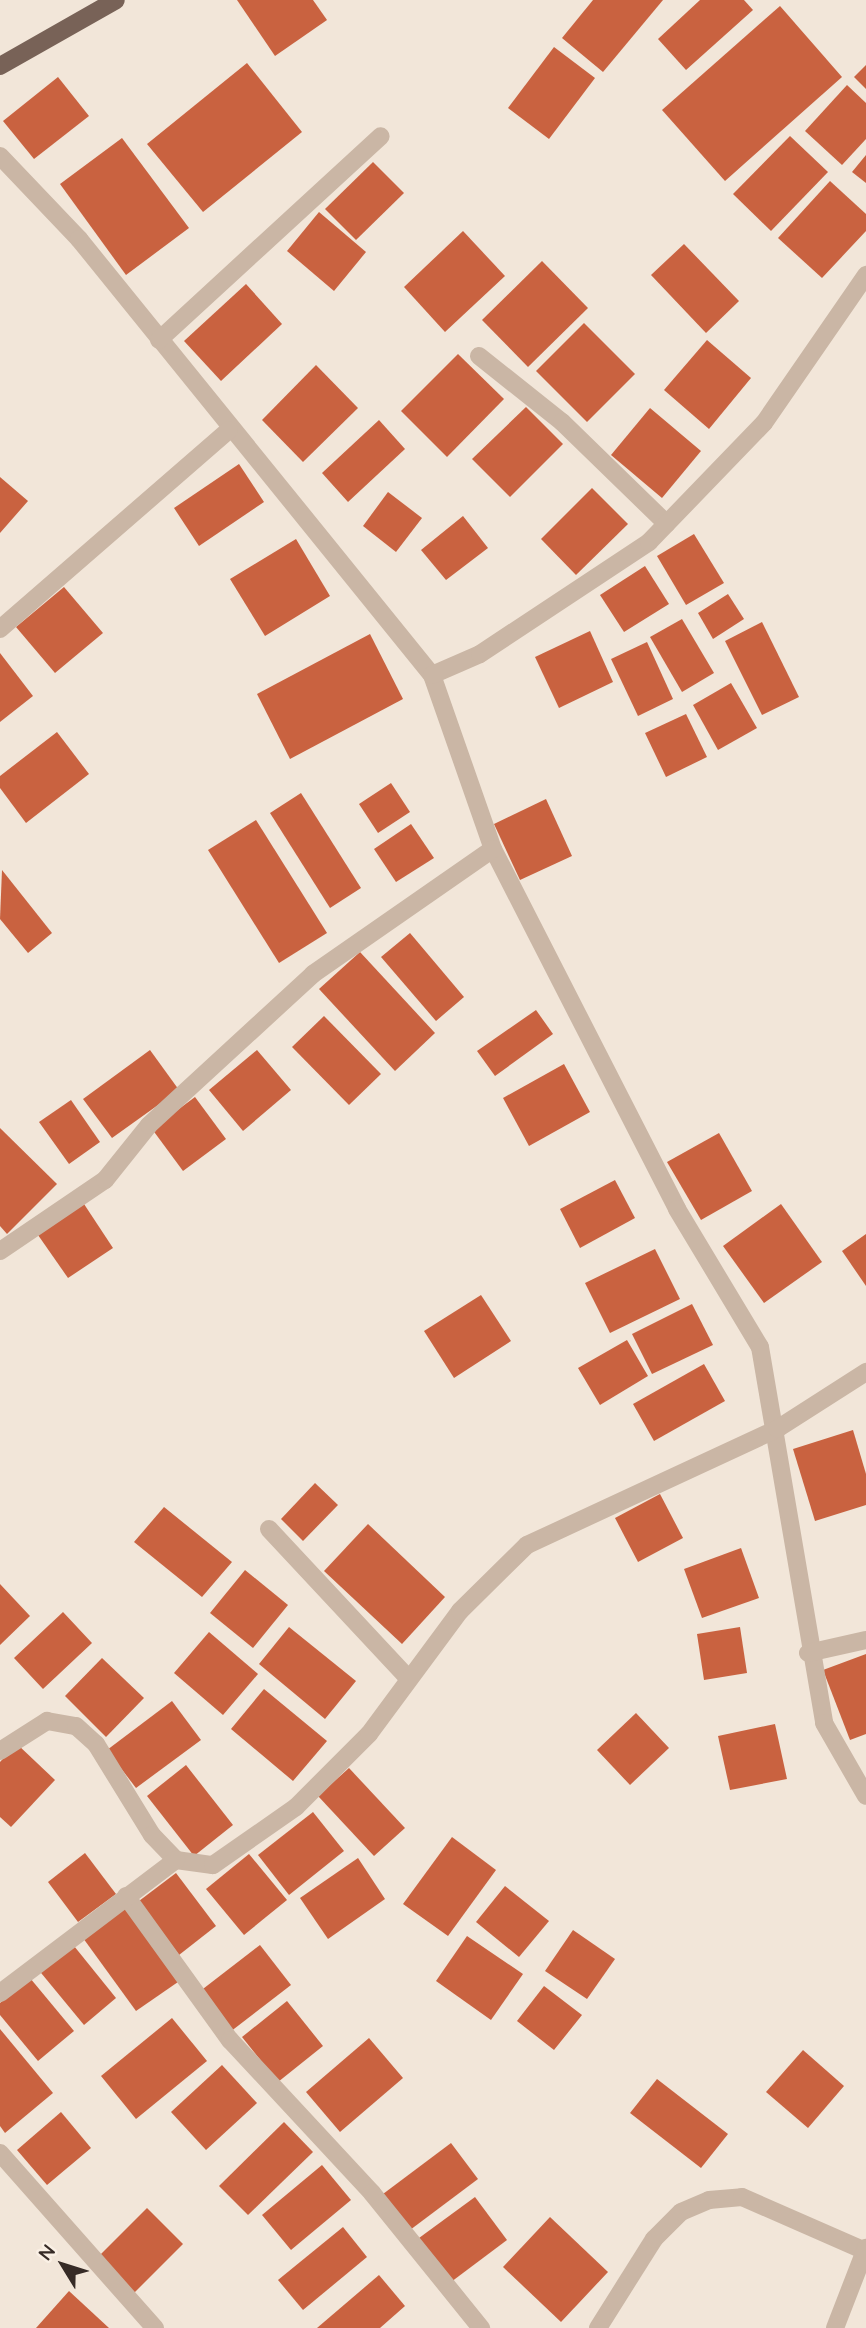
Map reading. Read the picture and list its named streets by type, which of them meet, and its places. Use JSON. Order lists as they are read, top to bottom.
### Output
{
  "north": "top left"
}
